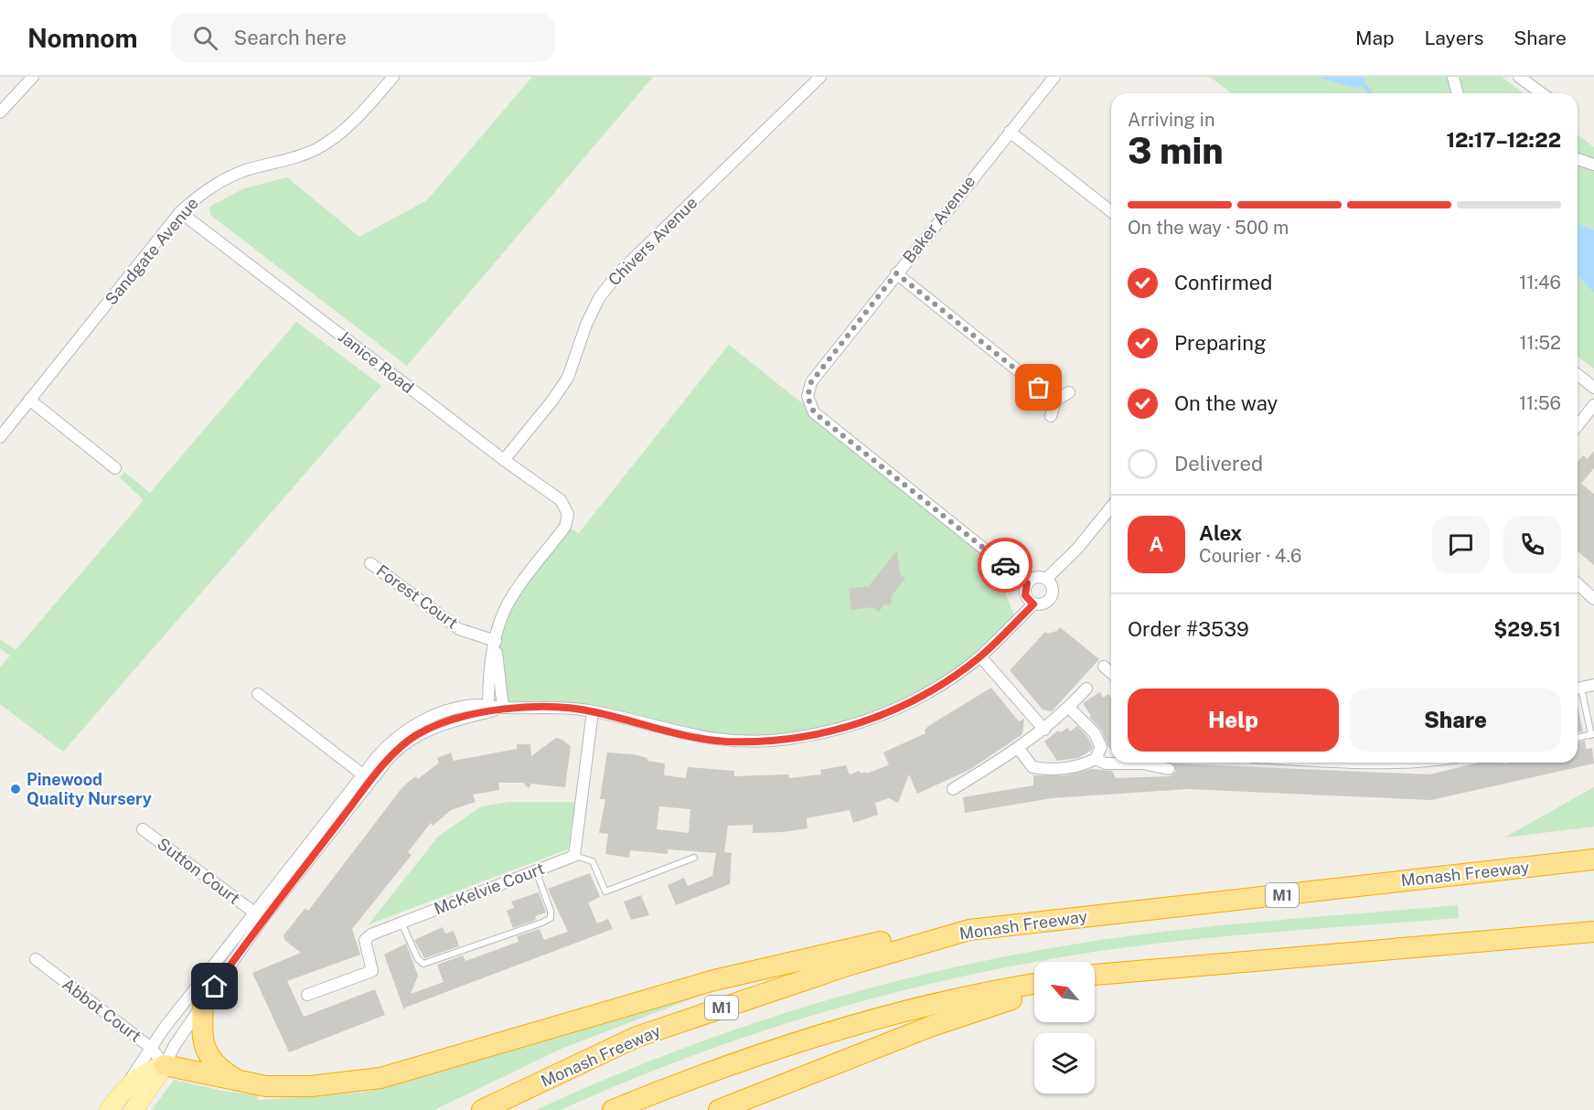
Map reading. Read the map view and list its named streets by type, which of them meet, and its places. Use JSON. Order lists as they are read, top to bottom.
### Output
{
  "streets": {
    "highway": ["Monash Freeway", "M1"],
    "street": [
      "Baker Avenue",
      "Chivers Avenue",
      "Sandgate Avenue",
      "Janice Road",
      "Forest Court",
      "Sutton Court",
      "McKelvie Court",
      "Abbot Court"
    ]
  },
  "crossings": [
    ["Chivers Avenue", "Janice Road"],
    ["Sandgate Avenue", "Janice Road"],
    ["Janice Road", "Forest Court"]
  ],
  "places": ["Pinewood Quality Nursery"],
  "north": "top left",
  "page": {
    "header": "Nomnom",
    "search": "Search here",
    "nav": ["Map", "Layers", "Share"],
    "heading": ["3 min", "Arriving in", "12:17–12:22"],
    "panel": [
      "Alex",
      "Courier · 4.6",
      "Order #3539",
      "$29.51"
    ],
    "bar": "On the way · 500 m",
    "list": [
      ["Confirmed", "11:46"],
      ["Preparing", "11:52"],
      ["On the way", "11:56"],
      "Delivered"
    ],
    "round": "A",
    "buttons": ["Help", "Share"]
  }
}
